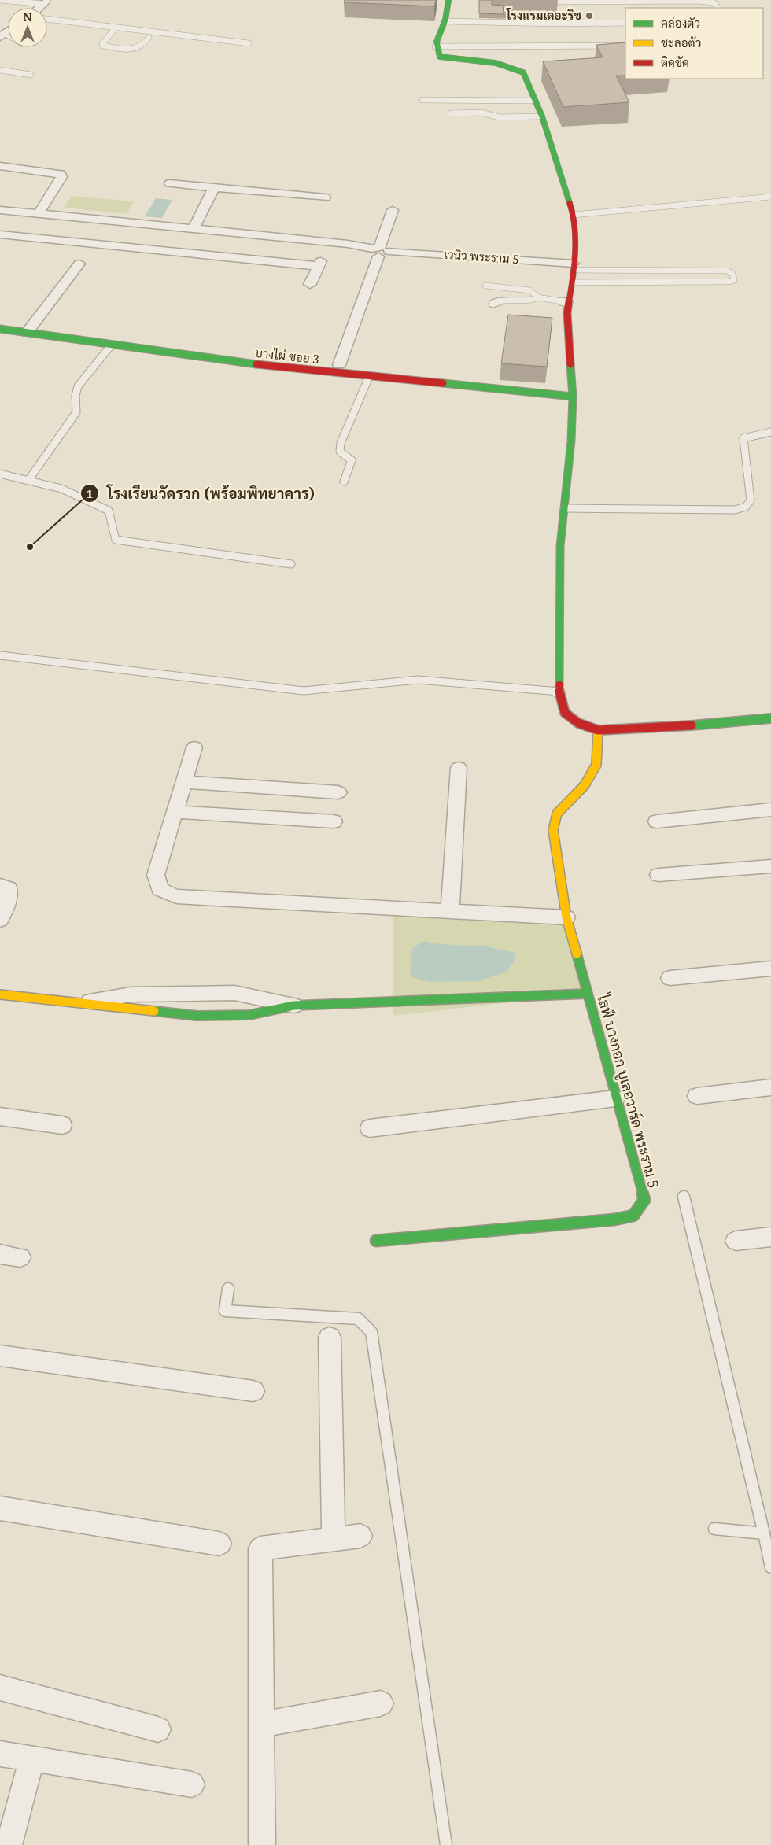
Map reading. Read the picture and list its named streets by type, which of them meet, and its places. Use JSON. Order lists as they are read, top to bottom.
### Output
{
  "streets": {
    "street": ["เวนิว พระราม 5", "บางไผ่ ซอย 3", "ไลฟ์ บางกอก บูเลอวาร์ด พระราม 5"]
  },
  "places": ["โรงแรมเดอะริช", "โรงเรียนวัดรวก (พร้อมพิทยาคาร)"],
  "legend": ["คล่องตัว", "ชะลอตัว", "ติดขัด"],
  "north": "top"
}
